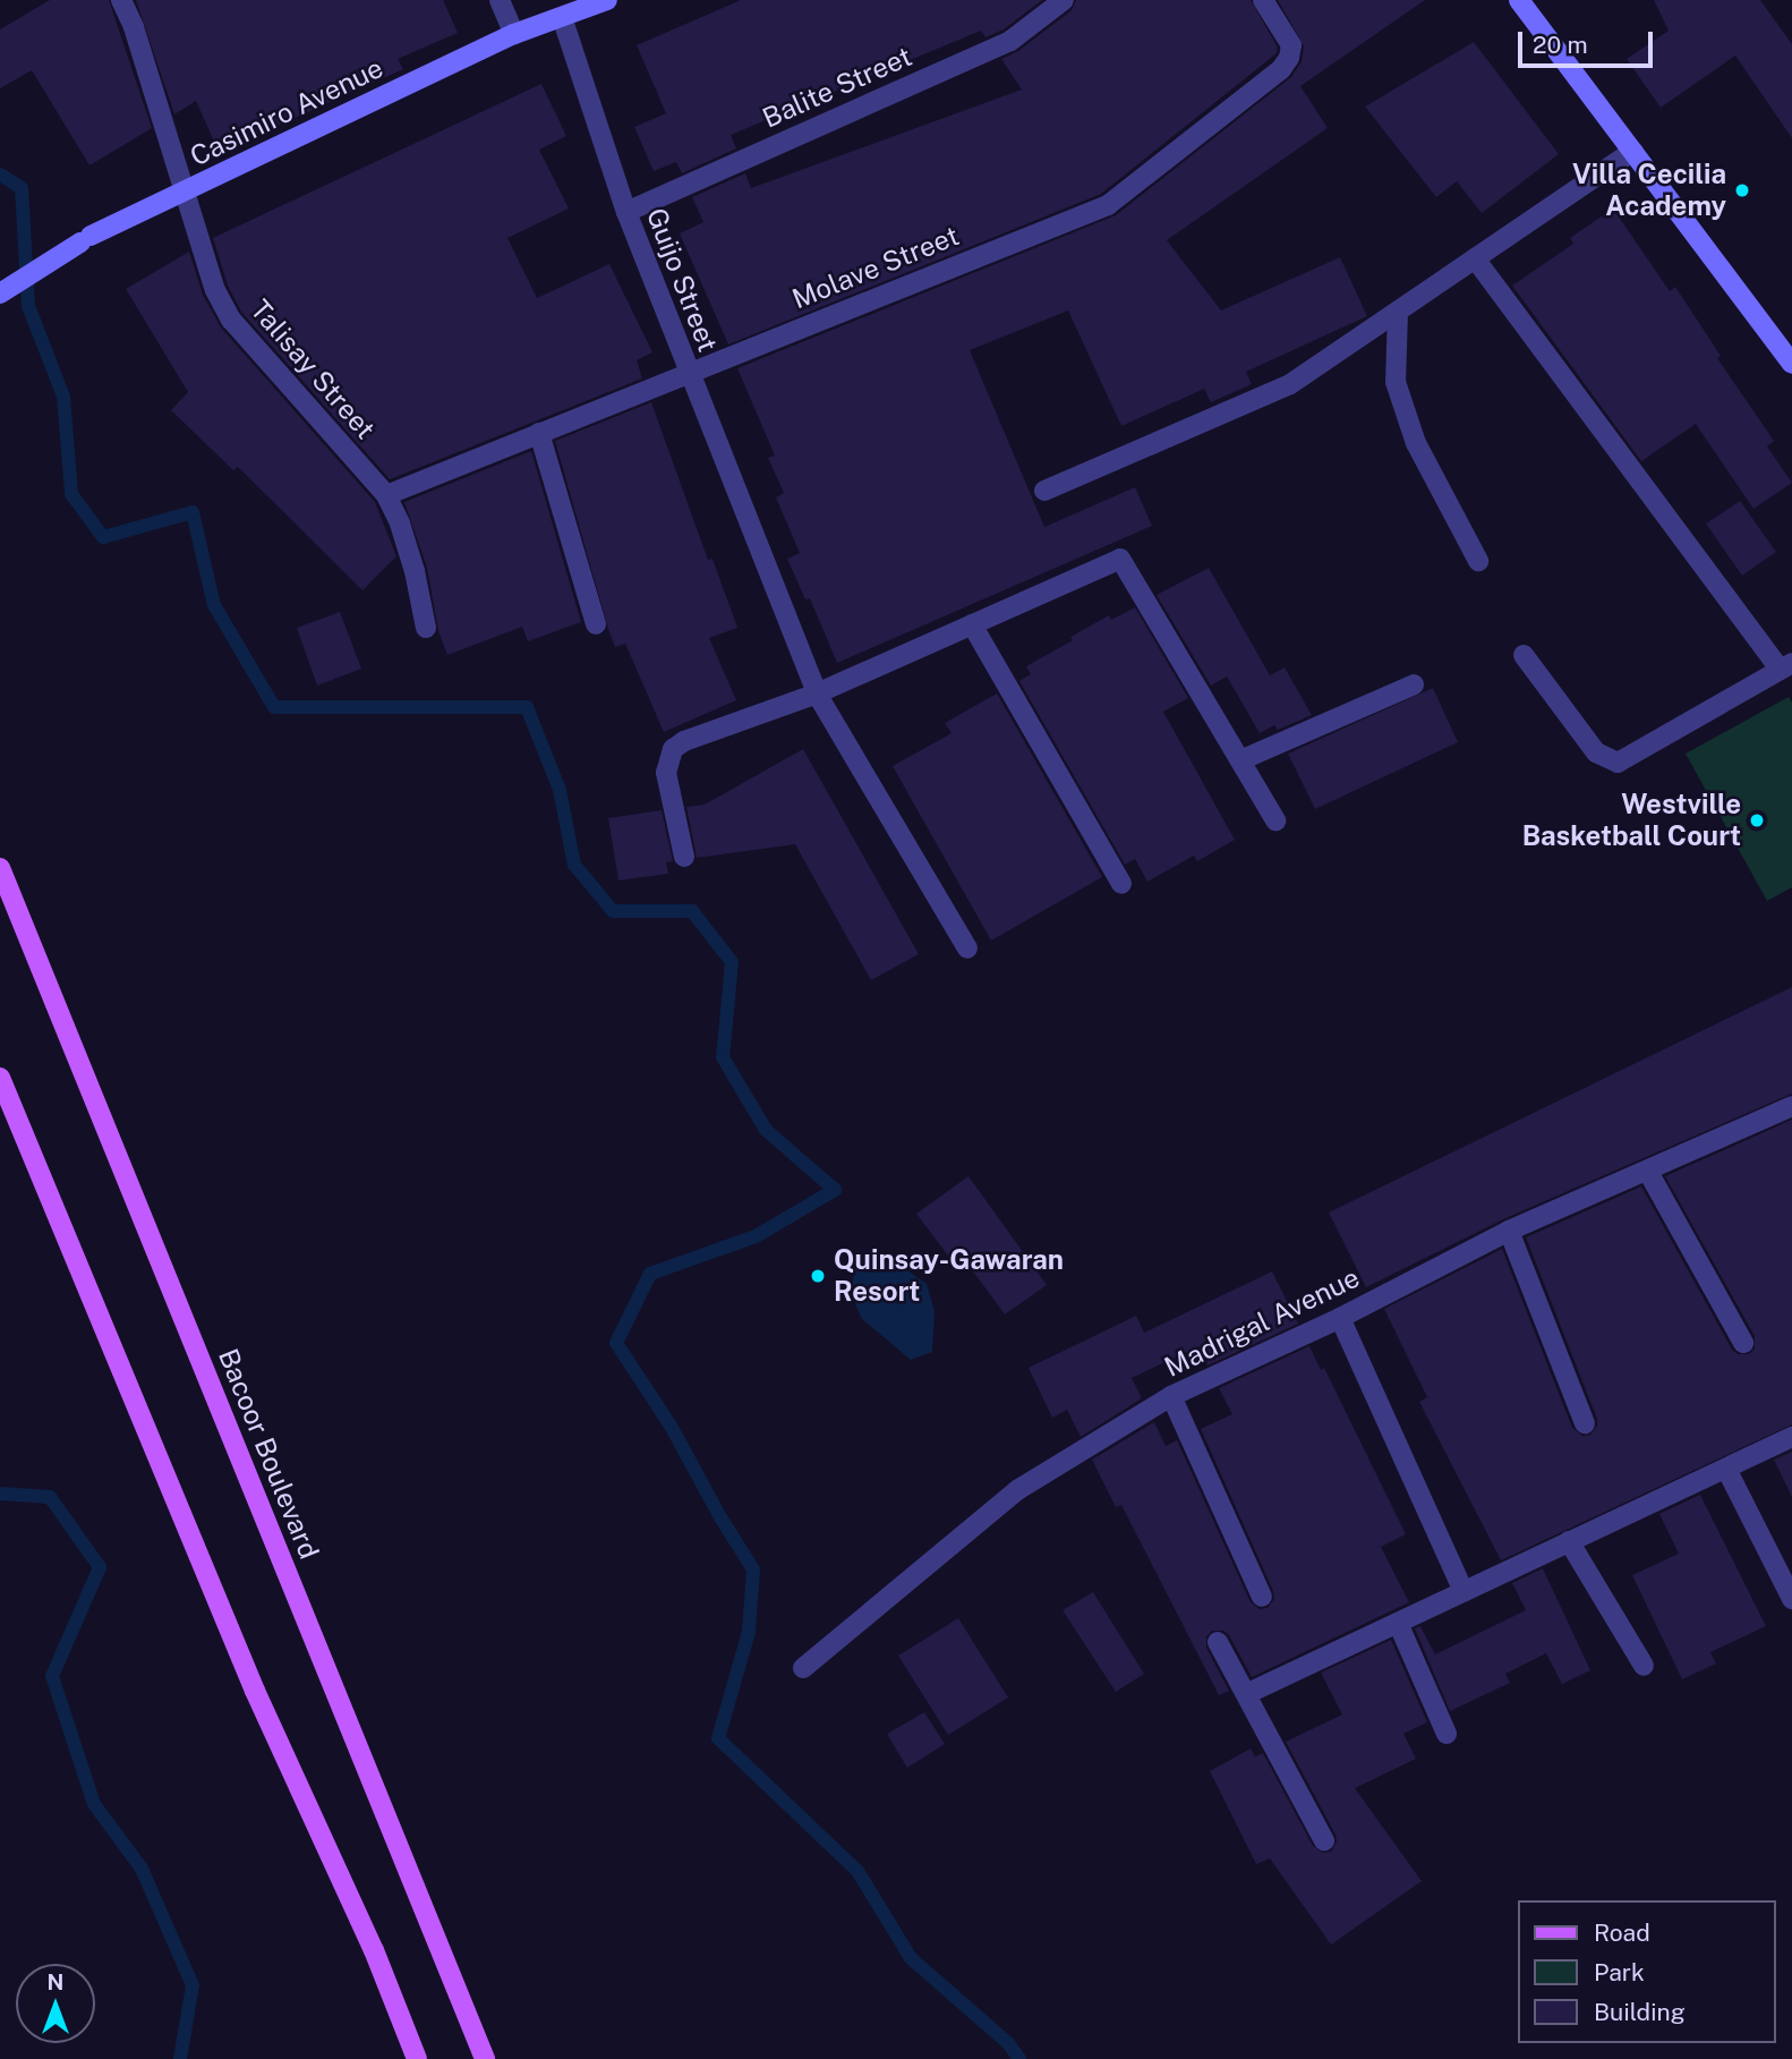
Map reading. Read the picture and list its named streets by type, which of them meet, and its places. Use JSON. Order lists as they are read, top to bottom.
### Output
{
  "streets": {
    "main road": ["Bacoor Boulevard"],
    "street": [
      "Balite Street",
      "Casimiro Avenue",
      "Molave Street",
      "Guijo Street",
      "Talisay Street",
      "Madrigal Avenue"
    ]
  },
  "crossings": [
    ["Balite Street", "Guijo Street"],
    ["Casimiro Avenue", "Guijo Street"],
    ["Casimiro Avenue", "Talisay Street"],
    ["Molave Street", "Guijo Street"],
    ["Molave Street", "Talisay Street"]
  ],
  "places": ["Villa Cecilia Academy", "Westville Basketball Court", "Quinsay-Gawaran Resort"],
  "legend": ["Road", "Park", "Building"],
  "scale_bar": "20 m",
  "north": "top"
}
